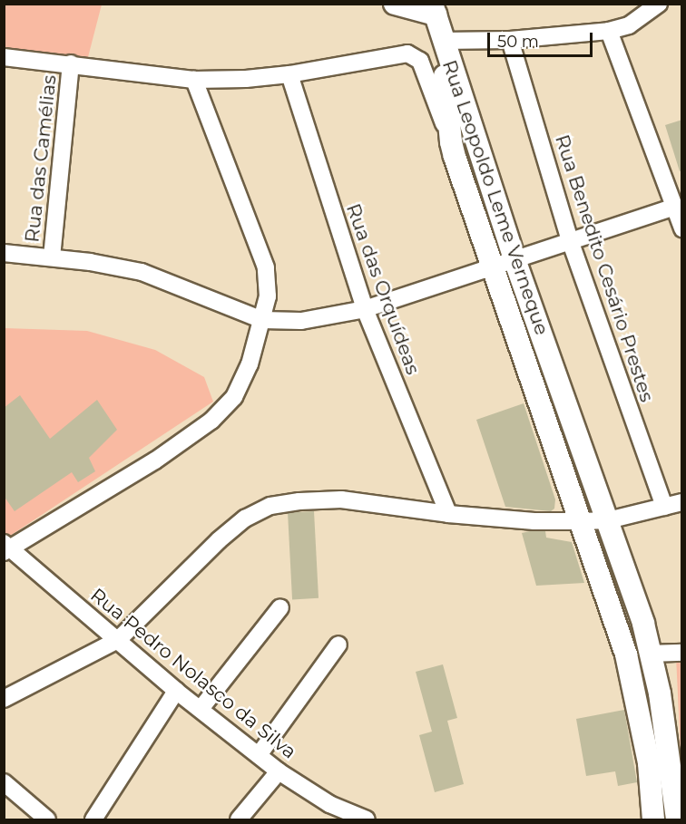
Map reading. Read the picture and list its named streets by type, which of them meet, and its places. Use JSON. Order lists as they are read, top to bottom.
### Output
{
  "streets": {
    "main road": ["Rua Leopoldo Leme Verneque"],
    "street": [
      "Rua das Camélias",
      "Rua Benedito Cesário Prestes",
      "Rua das Orquídeas",
      "Rua Pedro Nolasco da Silva"
    ]
  },
  "scale_bar": "50 m"
}
